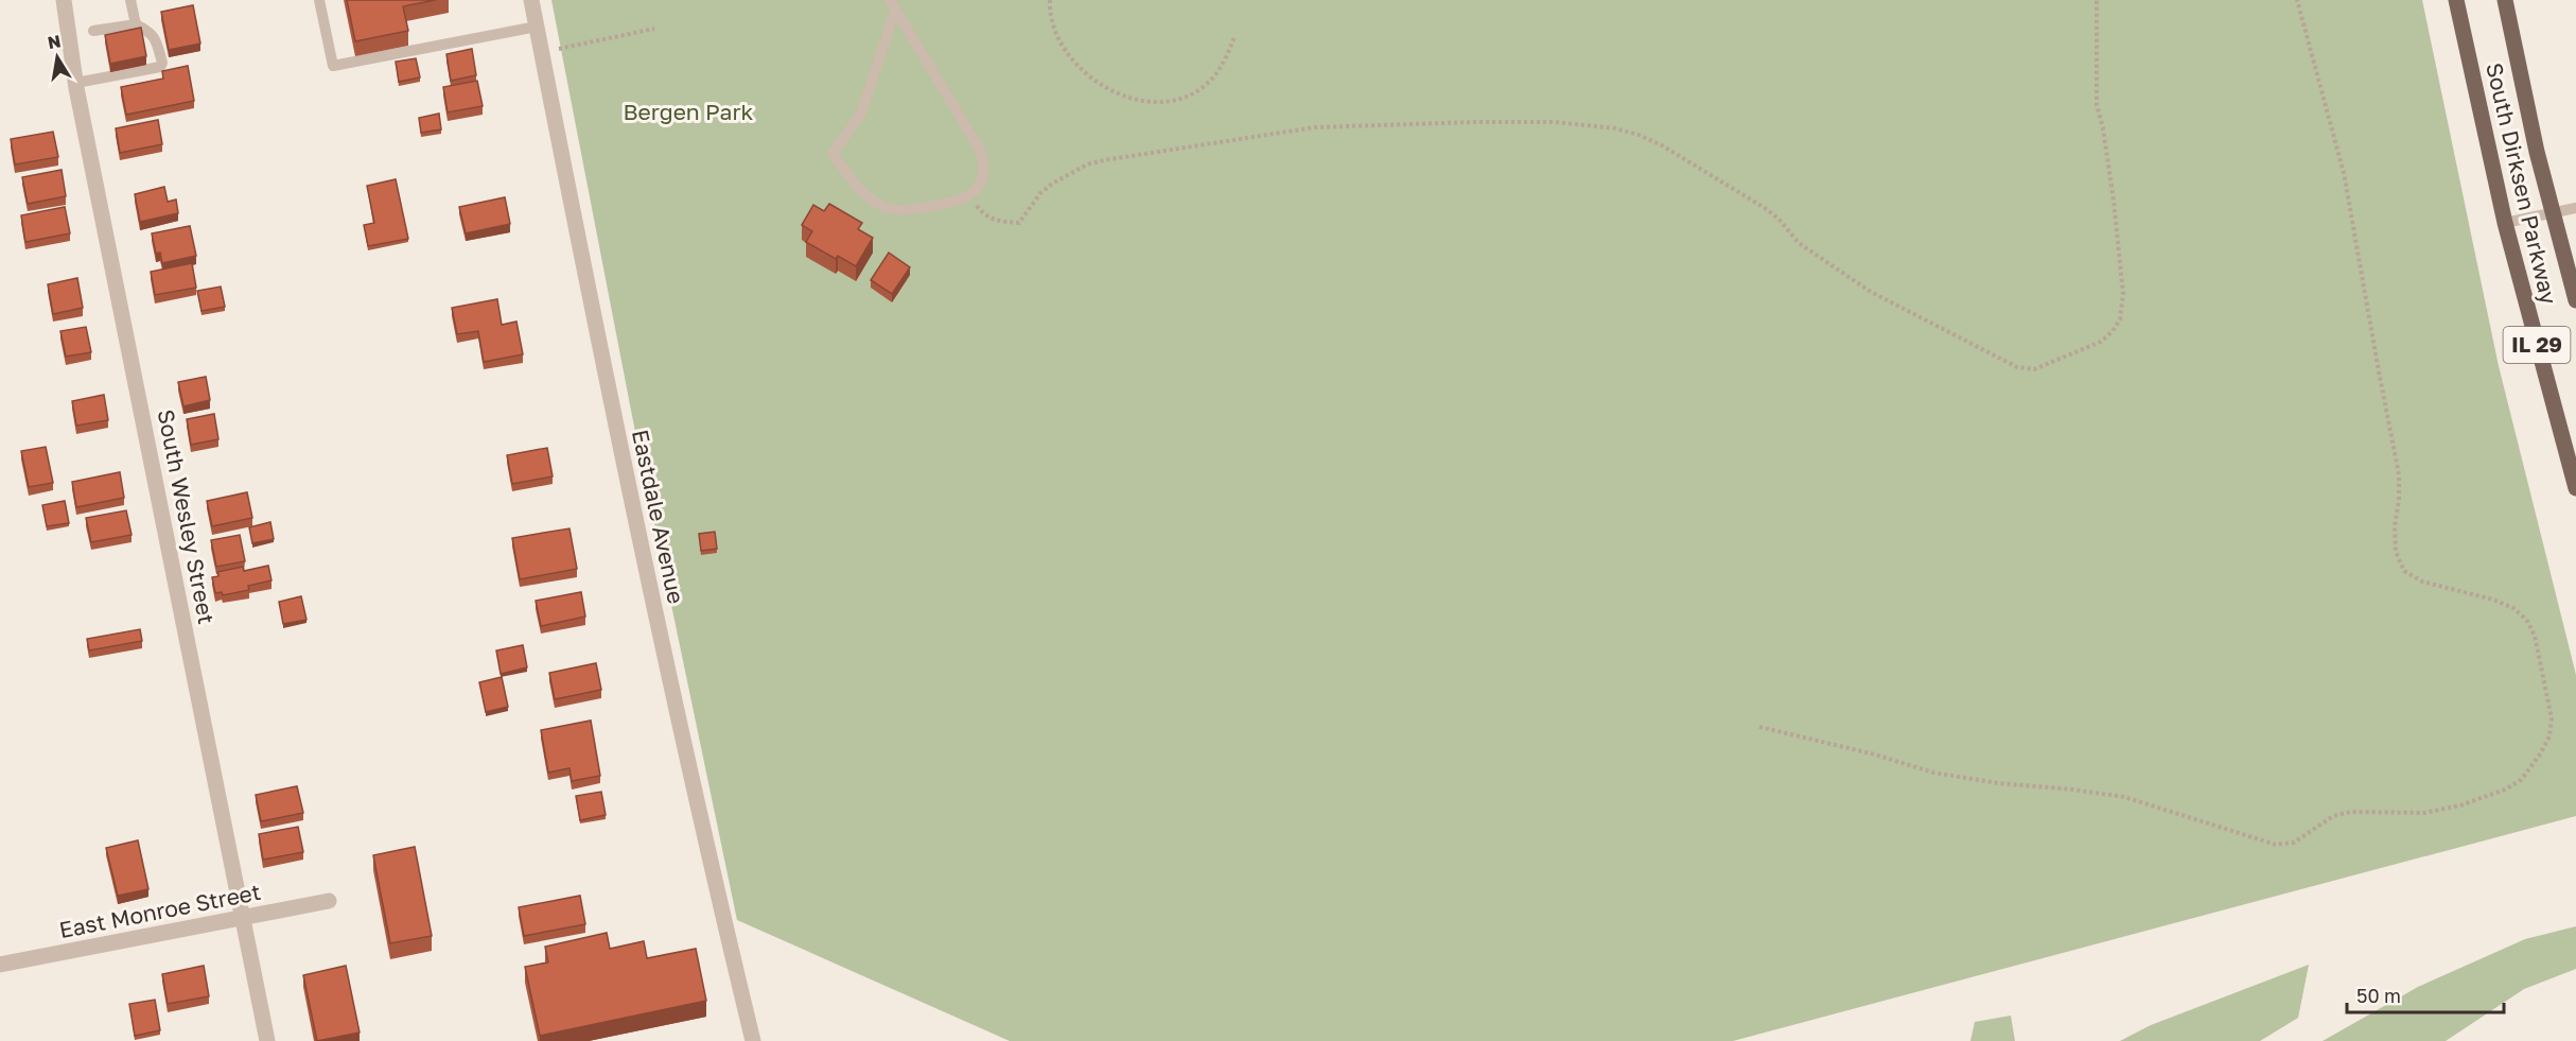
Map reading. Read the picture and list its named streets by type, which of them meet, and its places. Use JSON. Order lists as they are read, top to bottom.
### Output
{
  "streets": {
    "main road": ["South Dirksen Parkway", "IL 29"],
    "street": ["South Wesley Street", "Eastdale Avenue", "East Monroe Street"]
  },
  "crossings": [
    ["South Wesley Street", "East Monroe Street"]
  ],
  "parks": ["Bergen Park"],
  "scale_bar": "50 m",
  "north": "top"
}
